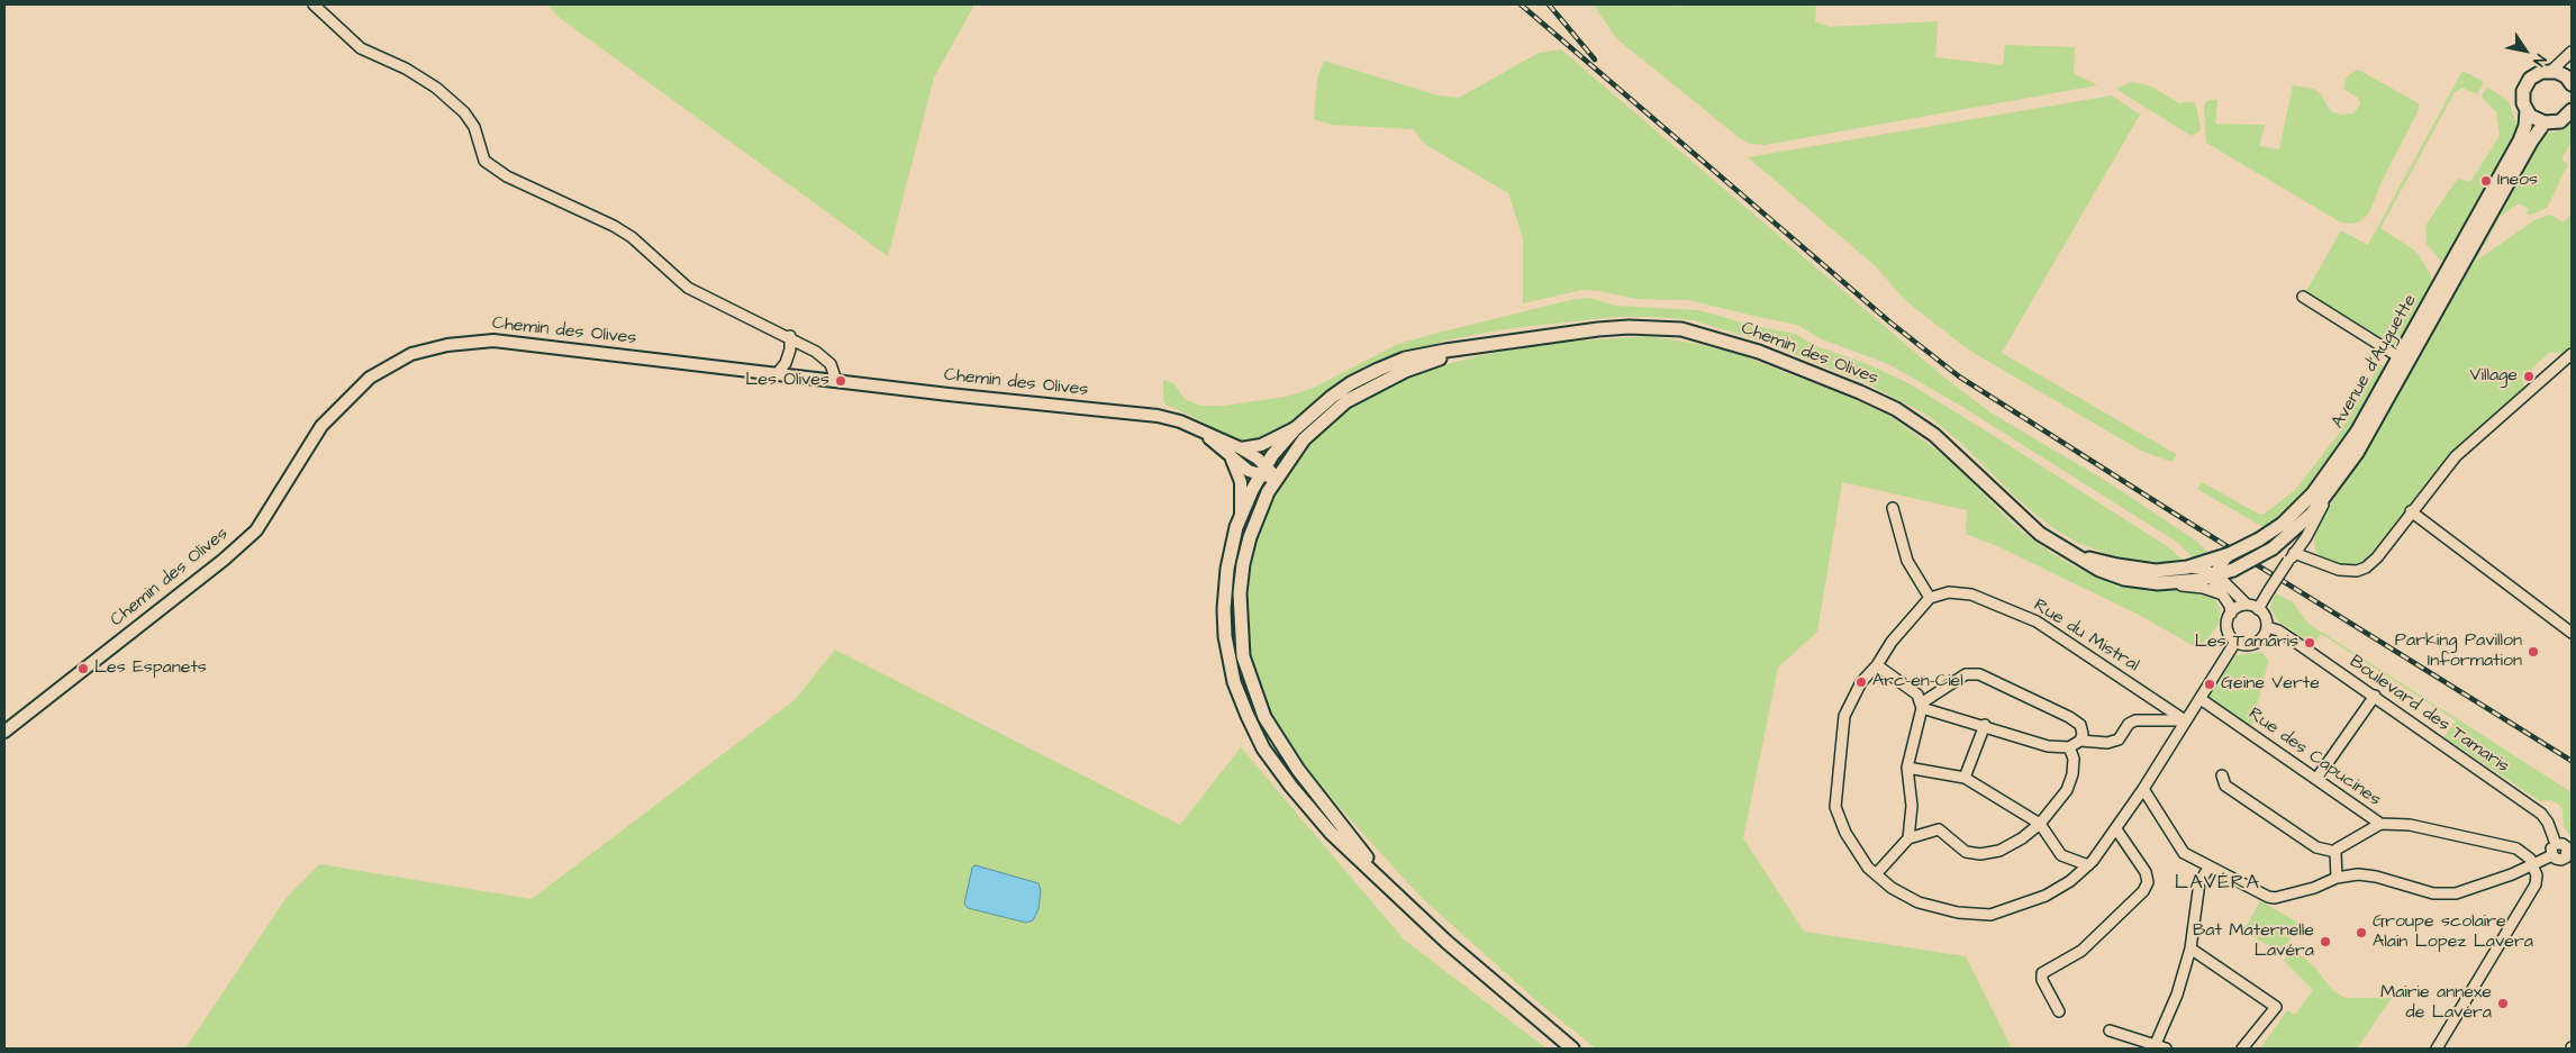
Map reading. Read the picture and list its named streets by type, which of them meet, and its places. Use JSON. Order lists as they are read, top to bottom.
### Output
{
  "streets": {
    "main road": ["Chemin des Olives", "Avenue d'Auguette"],
    "street": ["Rue du Mistral", "Boulevard des Tamaris", "Rue des Capucines"]
  },
  "crossings": [
    ["Chemin des Olives", "Avenue d'Auguette"]
  ],
  "districts": ["LAVÉRA"],
  "places": [
    "Ineos",
    "Village",
    "Les Olives",
    "Les Tamaris",
    "Parking Pavillon Information",
    "Les Espanets",
    "Arc-en-Ciel",
    "Geine Verte",
    "Groupe scolaire Alain Lopez Lavera",
    "Bat Maternelle Lavéra",
    "Mairie annexe de Lavéra"
  ],
  "north": "bottom right"
}
